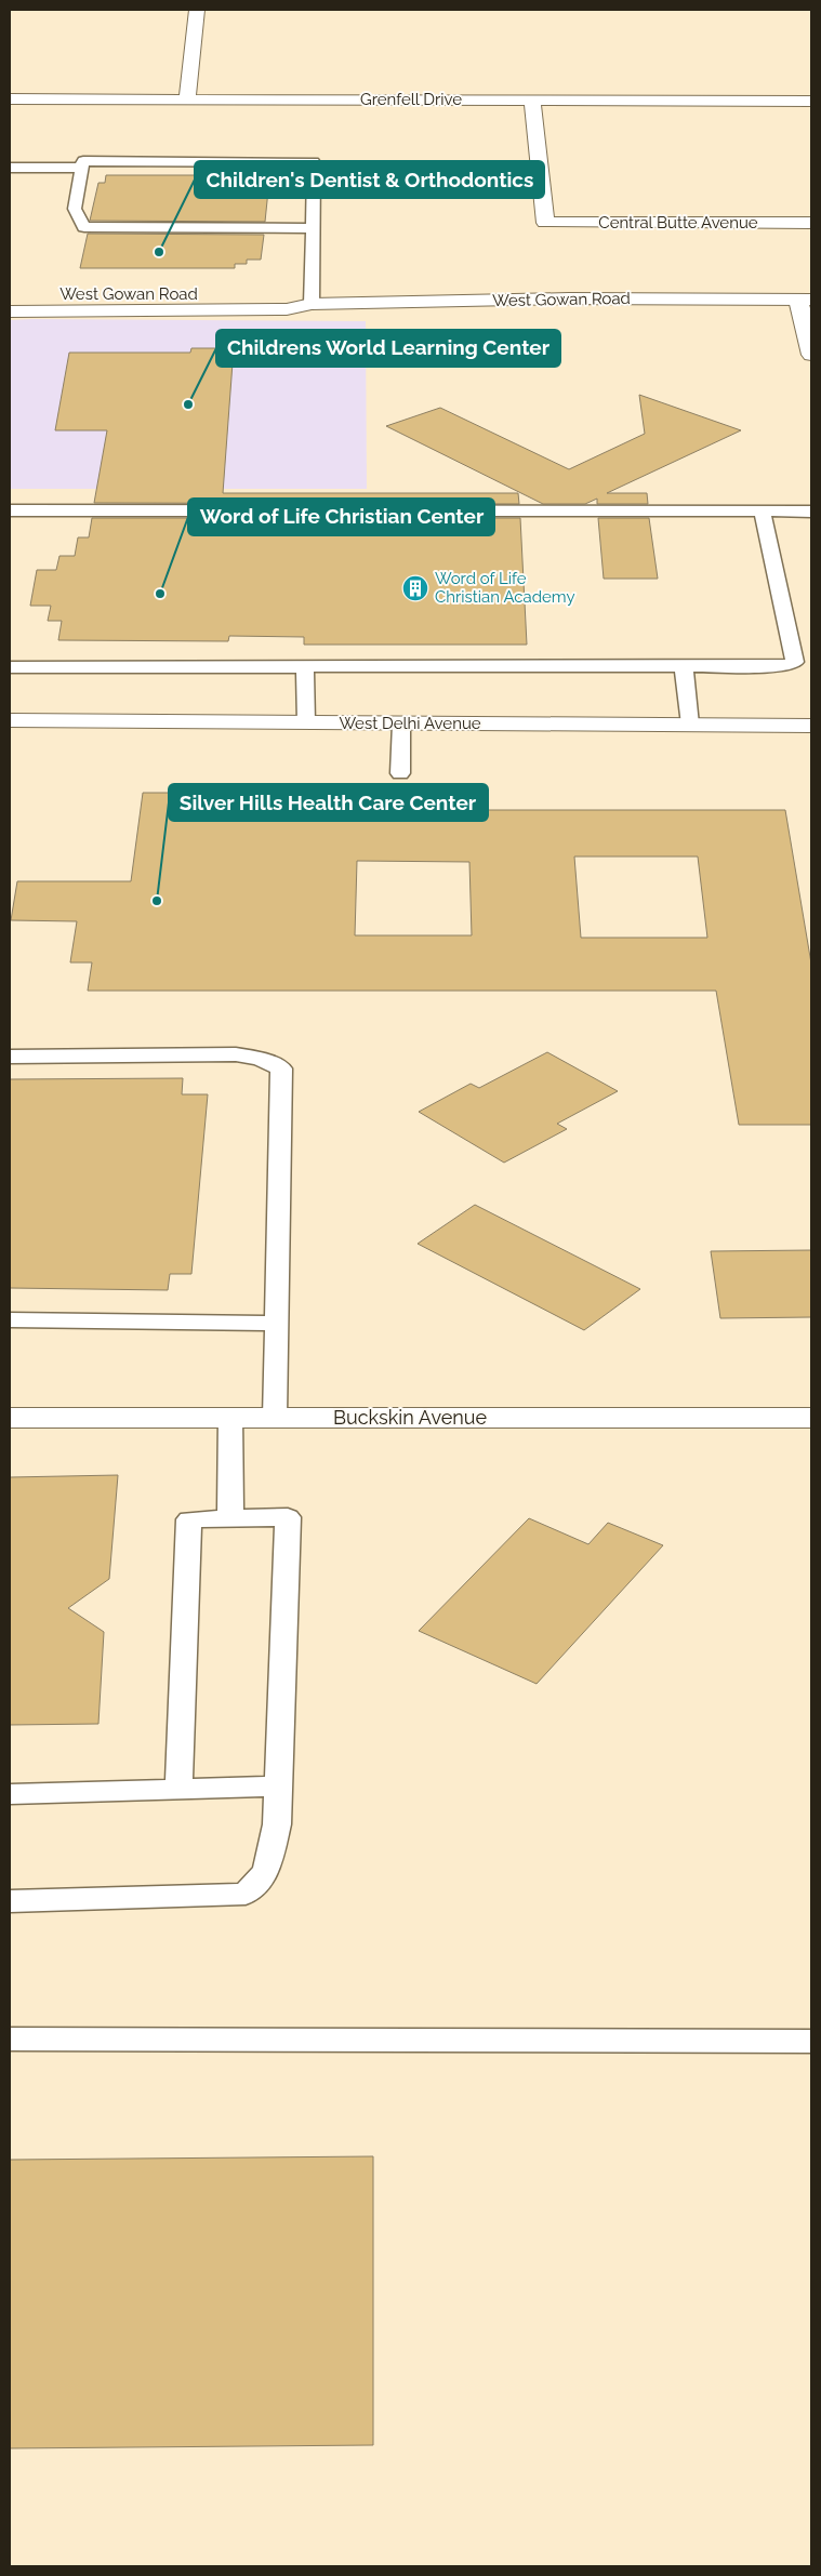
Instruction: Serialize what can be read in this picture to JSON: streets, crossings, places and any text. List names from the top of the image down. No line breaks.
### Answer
{"streets":{"street":["Grenfell Drive","Central Butte Avenue","West Gowan Road","West Delhi Avenue","Buckskin Avenue"]},"crossings":[["Grenfell Drive","Central Butte Avenue"]],"places":{"other":["Children's Dentist & Orthodontics","Childrens World Learning Center","Word of Life Christian Center","Silver Hills Health Care Center"],"building":["Word of Life Christian Academy"]}}
